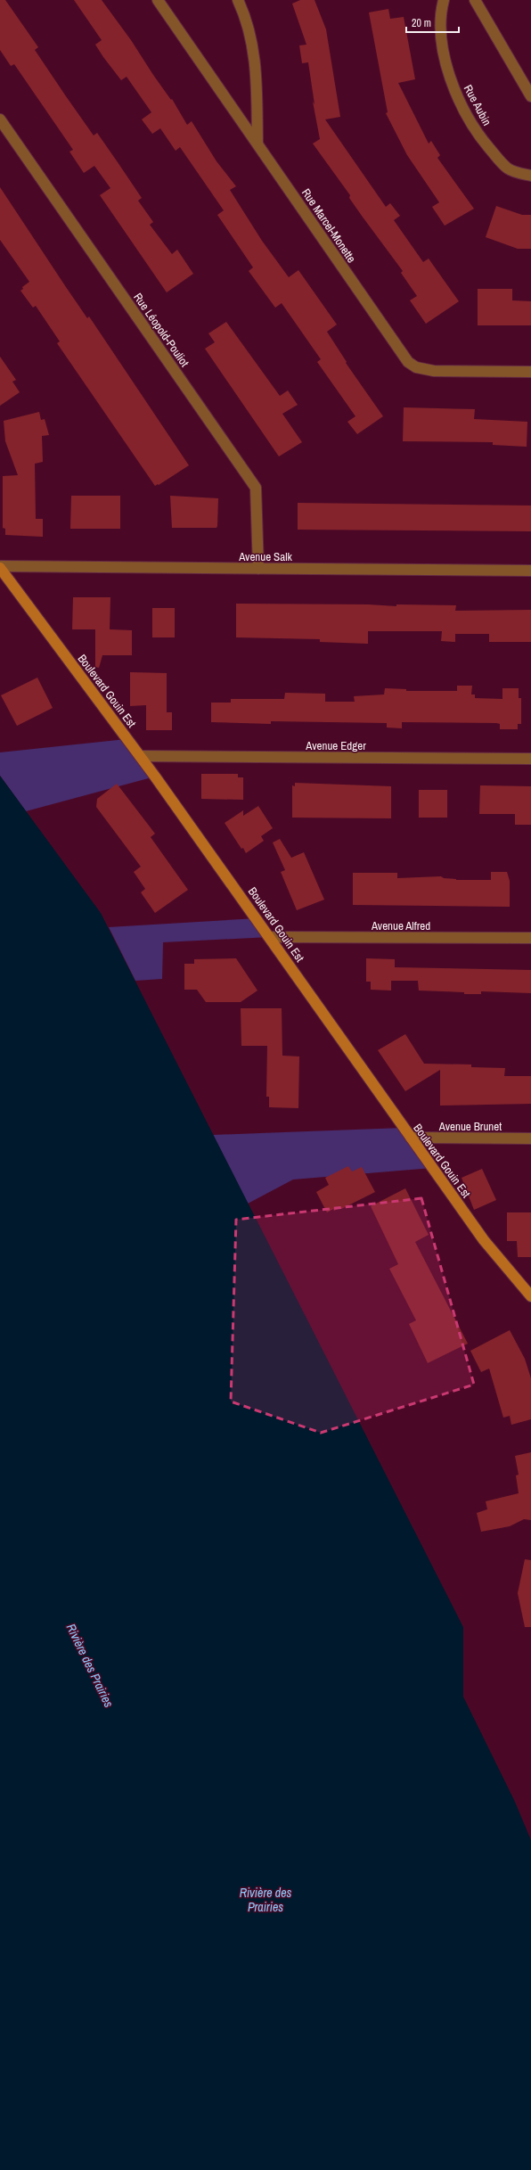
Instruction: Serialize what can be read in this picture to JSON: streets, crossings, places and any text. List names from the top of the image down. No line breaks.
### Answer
{"streets":{"street":["Rue Aubin","Rue Marcel-Monette","Rue Léopold-Pouliot","Avenue Salk","Boulevard Gouin Est","Avenue Edger","Avenue Alfred","Avenue Brunet"]},"crossings":[["Rue Léopold-Pouliot","Avenue Salk"],["Avenue Salk","Boulevard Gouin Est"],["Boulevard Gouin Est","Avenue Edger"],["Boulevard Gouin Est","Avenue Alfred"],["Boulevard Gouin Est","Avenue Brunet"]],"water":["Rivière des Prairies"],"scale_bar":"20 m"}
